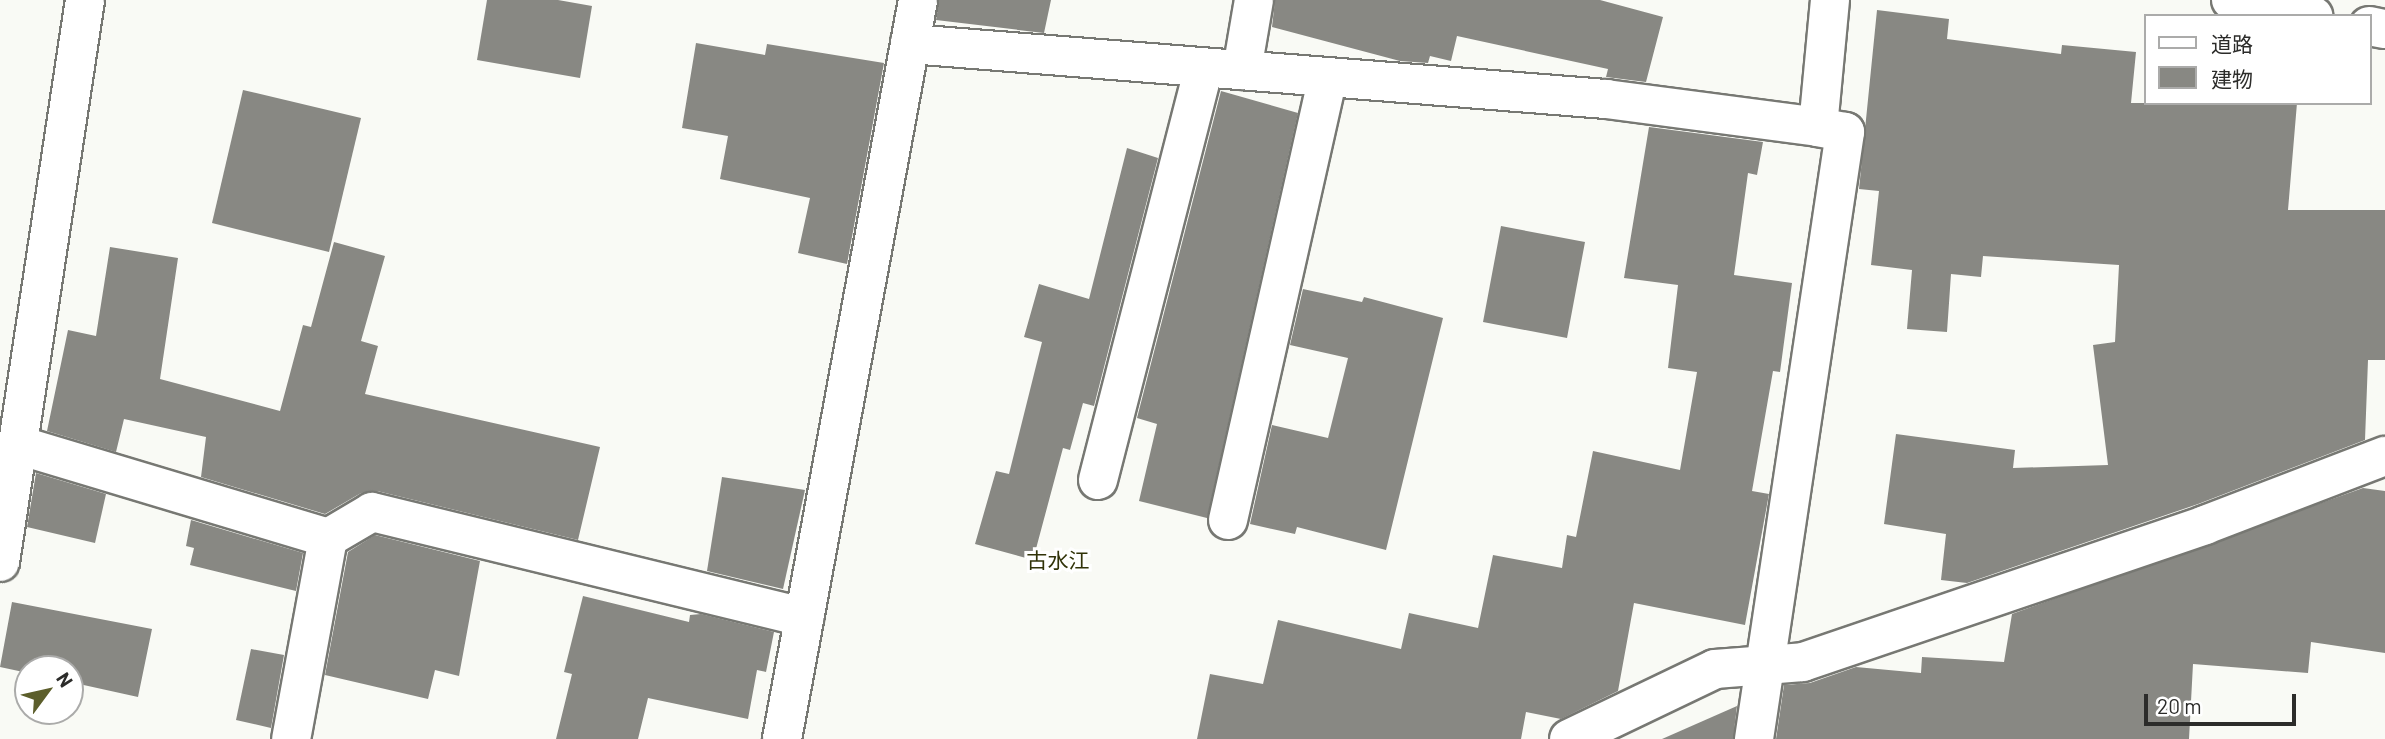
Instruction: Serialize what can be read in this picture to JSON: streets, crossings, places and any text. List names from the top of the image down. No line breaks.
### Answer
{"districts":["古水江"],"legend":["道路","建物"],"scale_bar":"20 m","north":"top right"}
